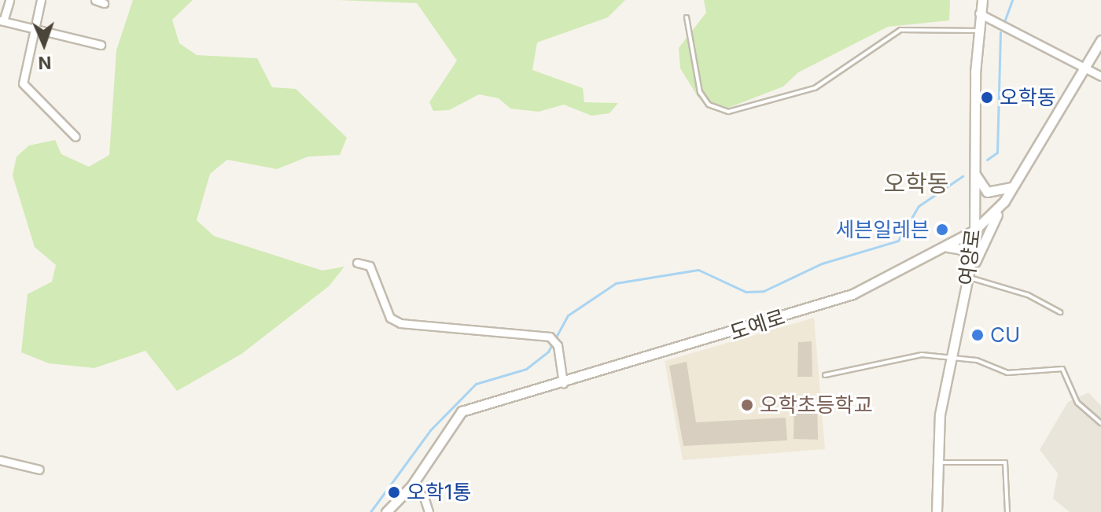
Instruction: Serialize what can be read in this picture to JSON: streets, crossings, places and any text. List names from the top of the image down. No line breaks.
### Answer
{"streets":{"street":["여양로","도예로"]},"crossings":[["여양로","도예로"]],"districts":["오학동"],"places":["오학동","세븐일레븐","CU","오학초등학교","오학1통"],"north":"bottom"}
